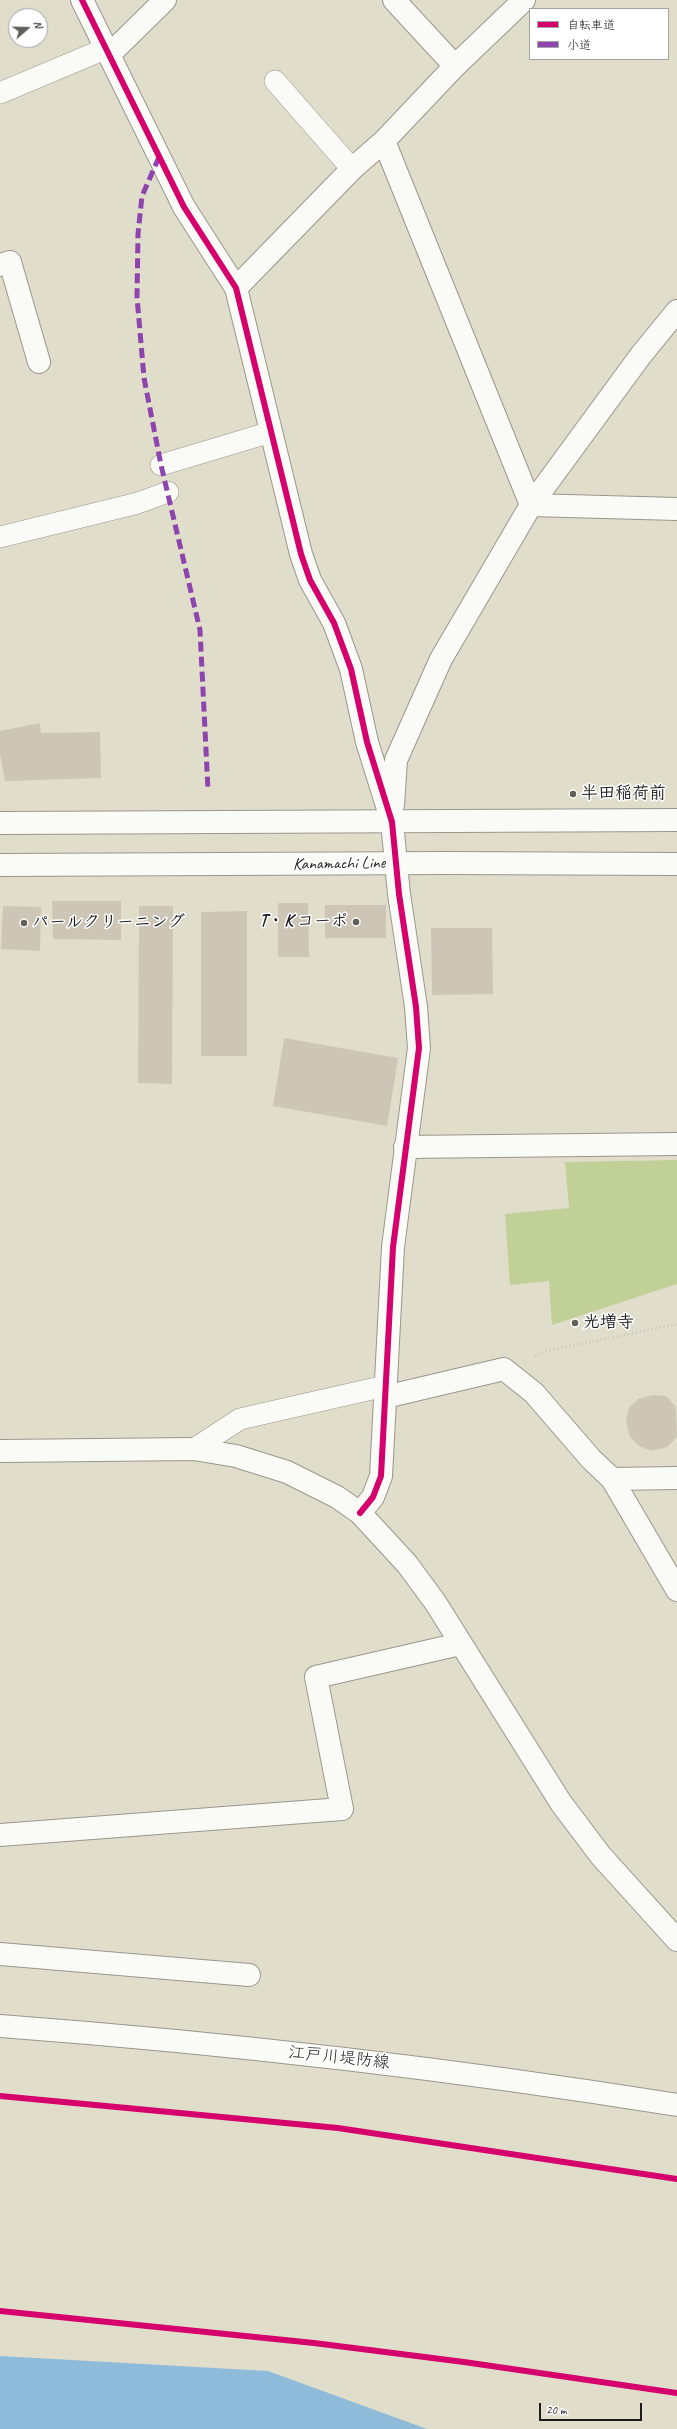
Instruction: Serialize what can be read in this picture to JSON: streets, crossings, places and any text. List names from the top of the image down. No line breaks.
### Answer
{"streets":{"street":["Kanamachi Line","江戸川堤防線"]},"places":["半田稲荷前","T・K コーポ","パールクリーニング","光増寺"],"legend":["自転車道","小道"],"scale_bar":"20 m","north":"right"}
